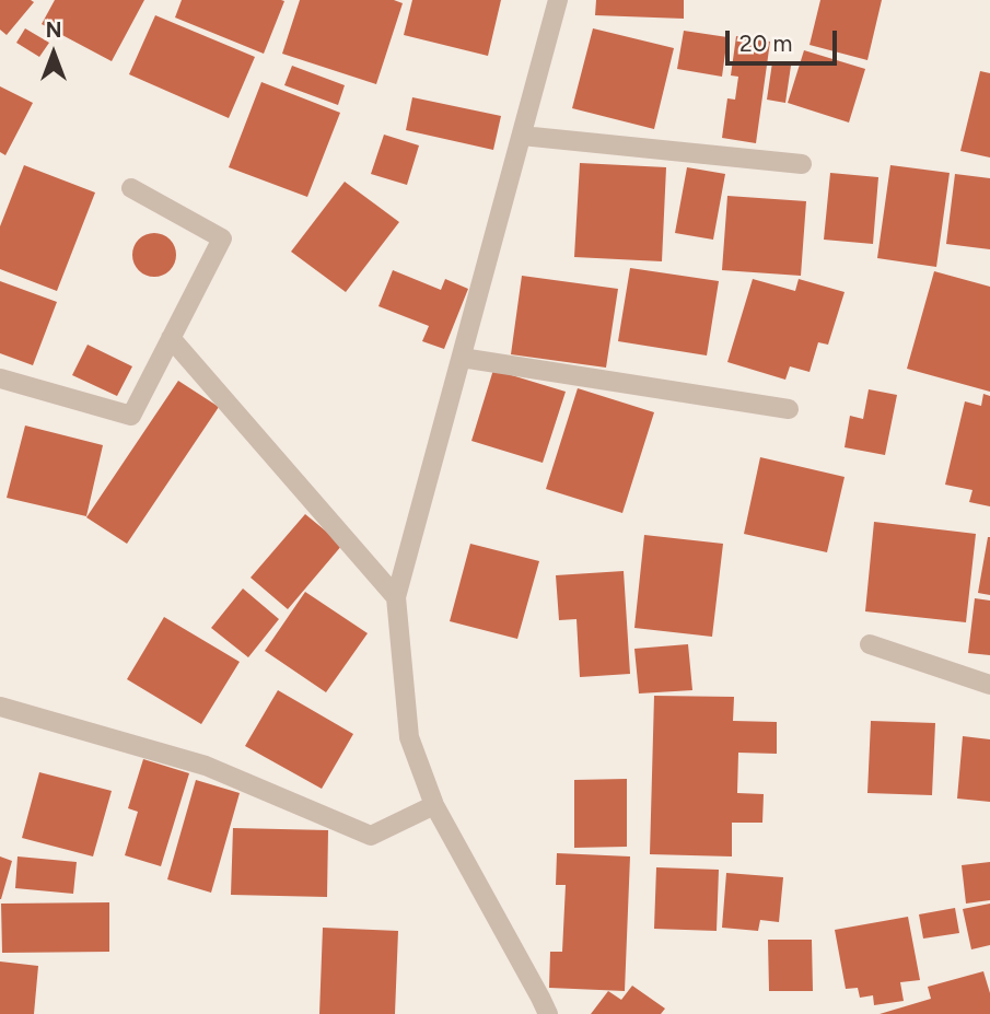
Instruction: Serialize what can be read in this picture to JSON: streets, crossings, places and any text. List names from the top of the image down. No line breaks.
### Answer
{"scale_bar":"20 m","north":"top"}
